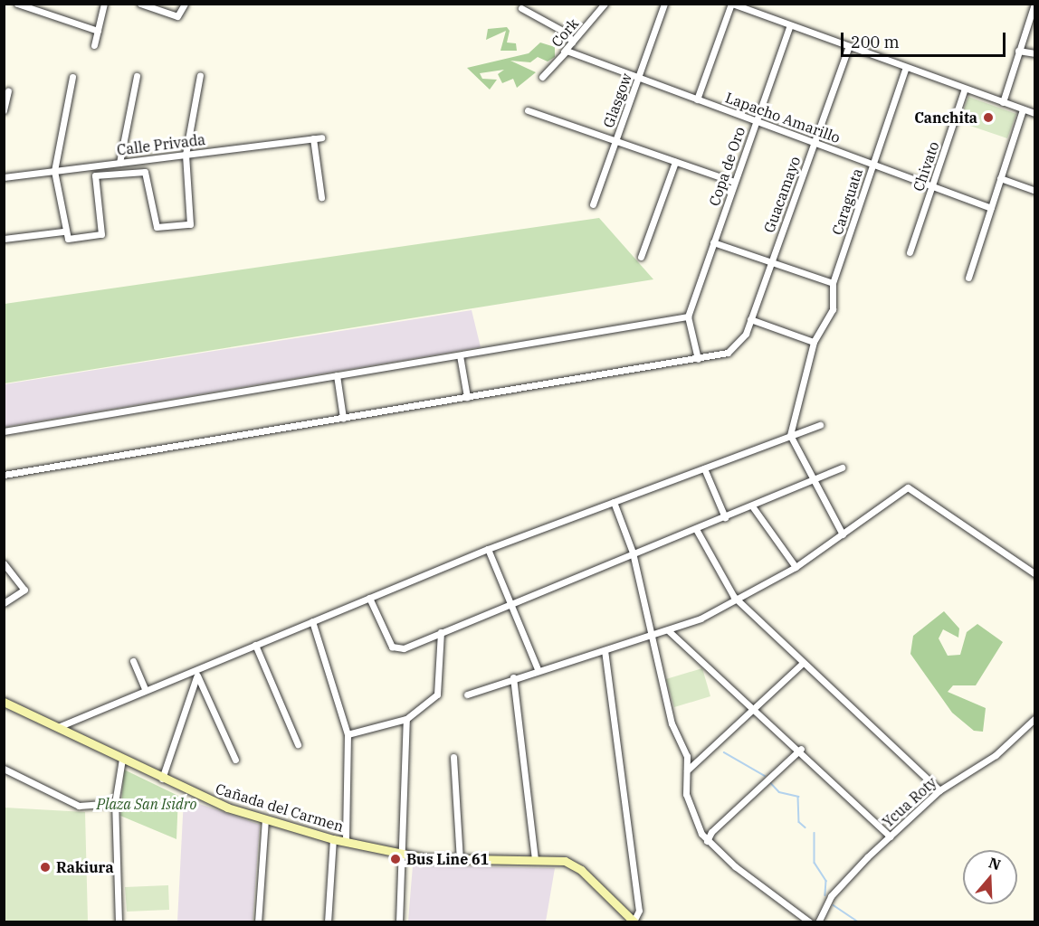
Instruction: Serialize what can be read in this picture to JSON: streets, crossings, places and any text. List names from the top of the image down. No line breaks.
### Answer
{"streets":{"street":["Cork","Glasgow","Lapacho Amarillo","Calle Privada","Copa de Oro","Chivato","Guacamayo","Caraguata","Ycua Roty","Cañada del Carmen"]},"crossings":[["Cork","Lapacho Amarillo"],["Glasgow","Lapacho Amarillo"],["Lapacho Amarillo","Copa de Oro"],["Lapacho Amarillo","Chivato"],["Lapacho Amarillo","Guacamayo"],["Lapacho Amarillo","Caraguata"]],"parks":["Plaza San Isidro"],"places":["Canchita","Bus Line 61","Rakiura"],"scale_bar":"200 m","north":"top"}
